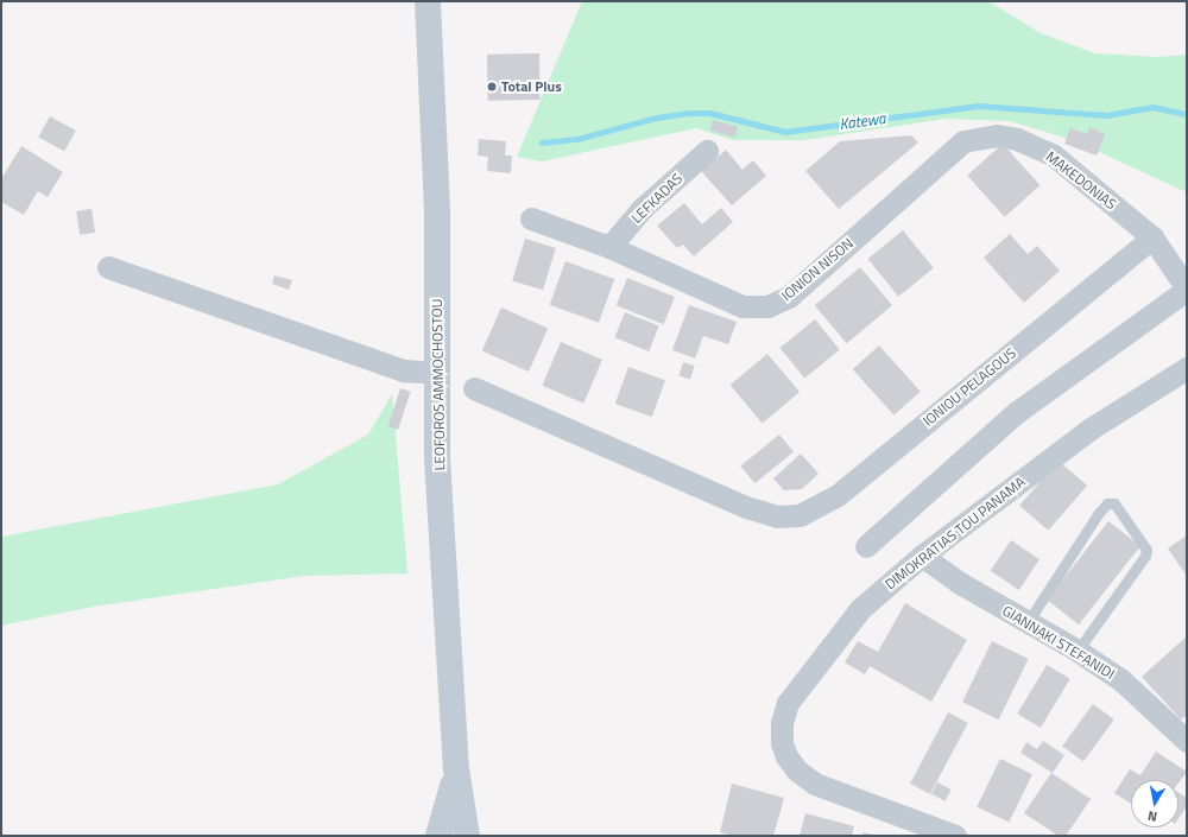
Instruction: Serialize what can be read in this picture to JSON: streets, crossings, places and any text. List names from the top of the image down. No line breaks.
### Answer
{"streets":{"main road":["LEOFOROS AMMOCHOSTOU"],"street":["MAKEDONIAS","LEFKADAS","IONION NISON","IONIOU PELAGOUS","DIMOKRATIAS TOU PANAMA","GIANNAKI STEFANIDI"]},"crossings":[["MAKEDONIAS","IONION NISON"],["MAKEDONIAS","IONIOU PELAGOUS"],["LEFKADAS","IONION NISON"],["DIMOKRATIAS TOU PANAMA","GIANNAKI STEFANIDI"]],"water":["Katewa"],"places":["Total Plus"],"north":"bottom"}
